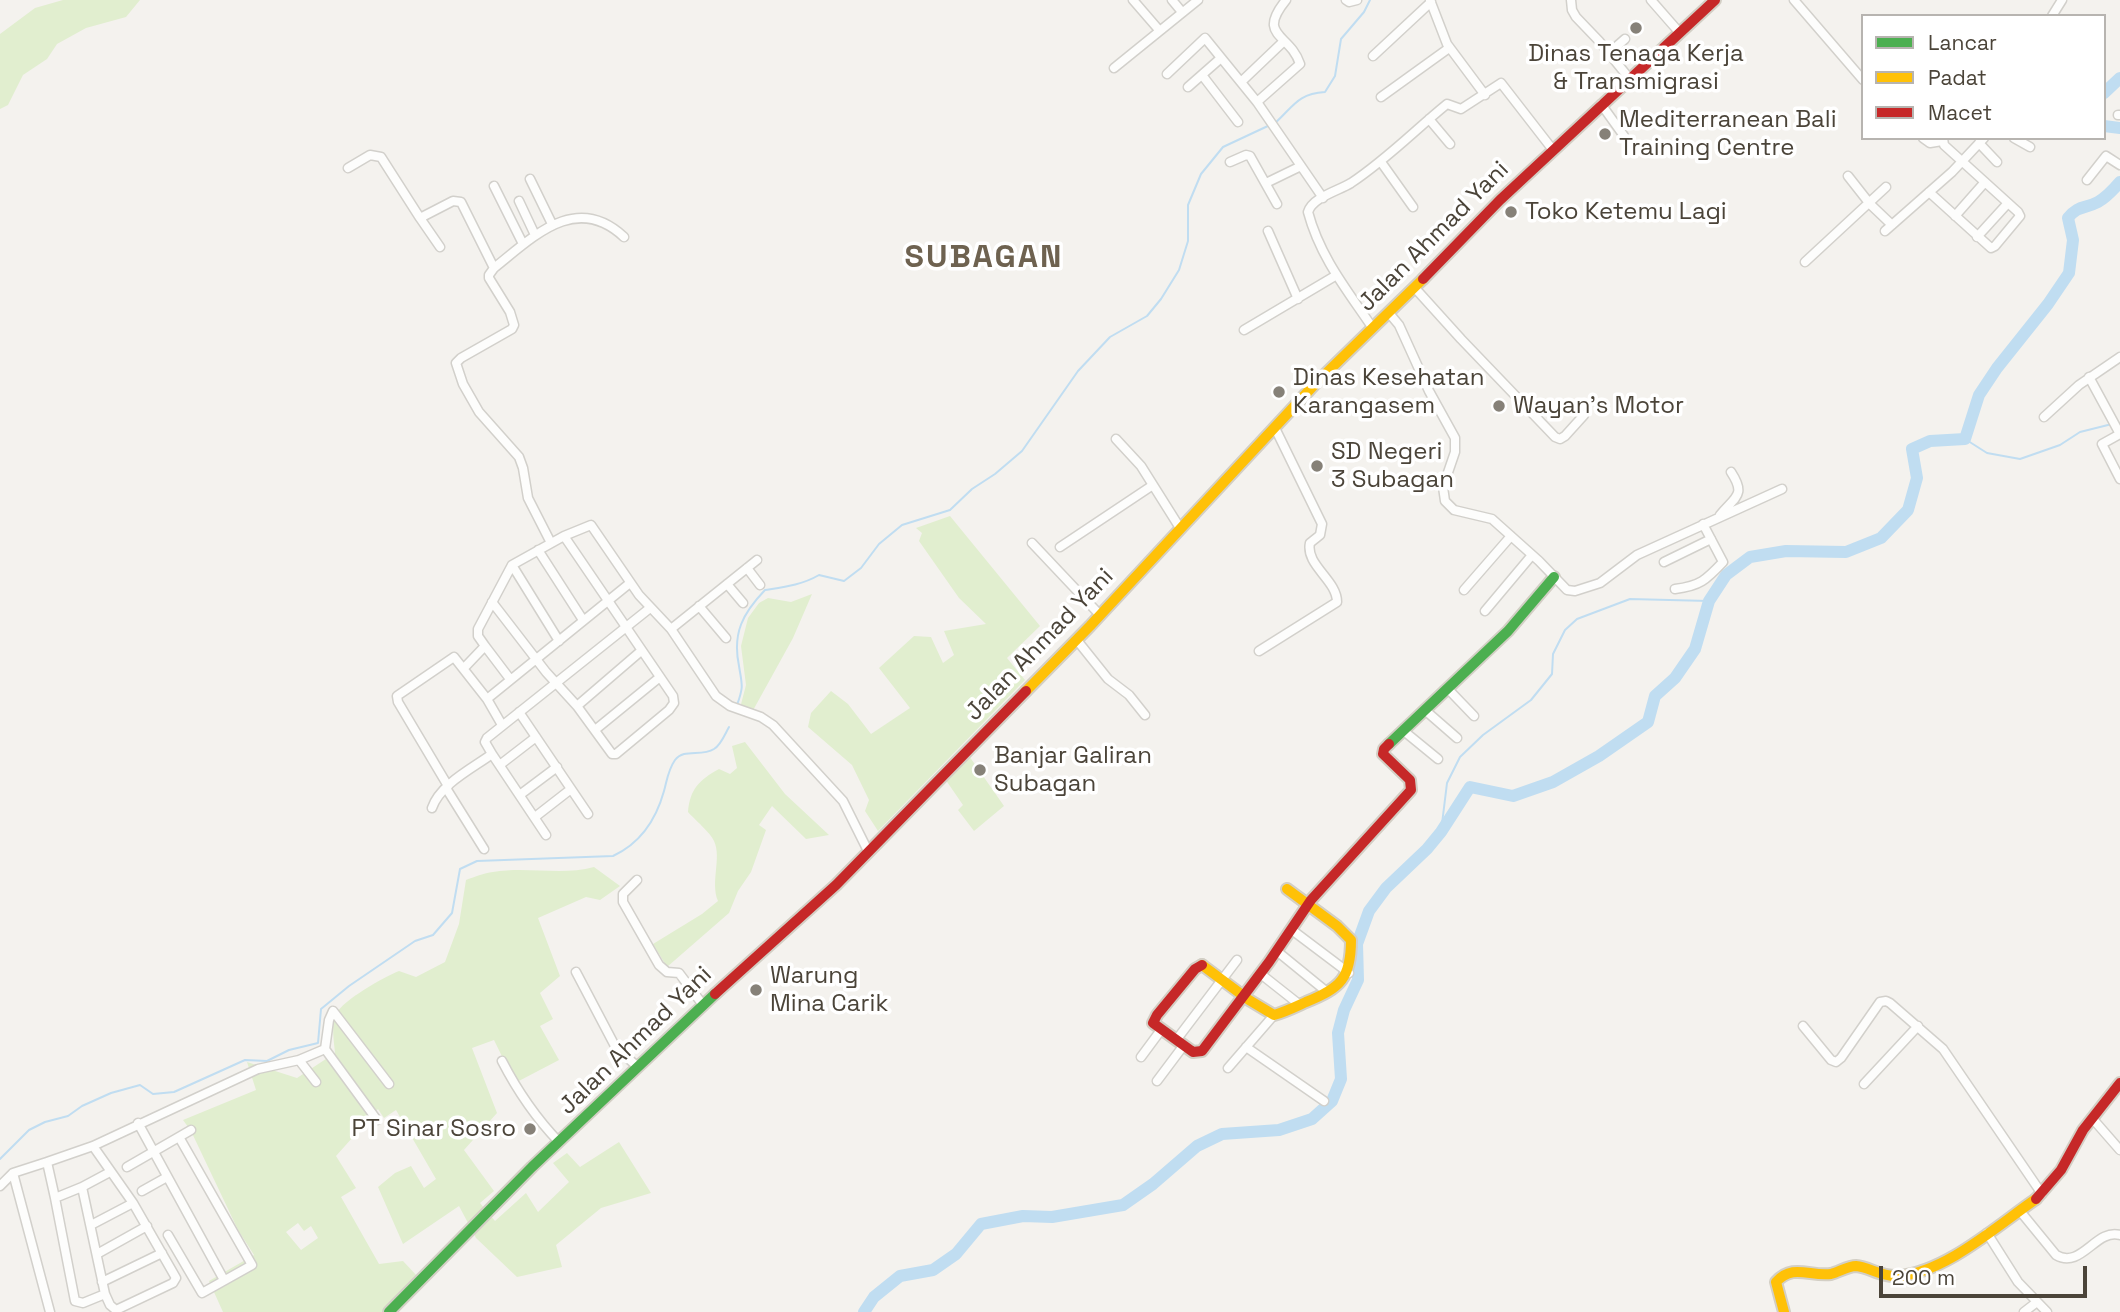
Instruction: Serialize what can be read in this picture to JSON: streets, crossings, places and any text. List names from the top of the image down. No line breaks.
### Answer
{"streets":{"main road":["Jalan Ahmad Yani"]},"districts":["SUBAGAN"],"places":["Dinas Tenaga Kerja & Transmigrasi","Mediterranean Bali Training Centre","Toko Ketemu Lagi","Dinas Kesehatan Karangasem","Wayan's Motor","SD Negeri 3 Subagan","Banjar Galiran Subagan","Warung Mina Carik","PT Sinar Sosro"],"legend":["Lancar","Padat","Macet"],"scale_bar":"200 m"}
